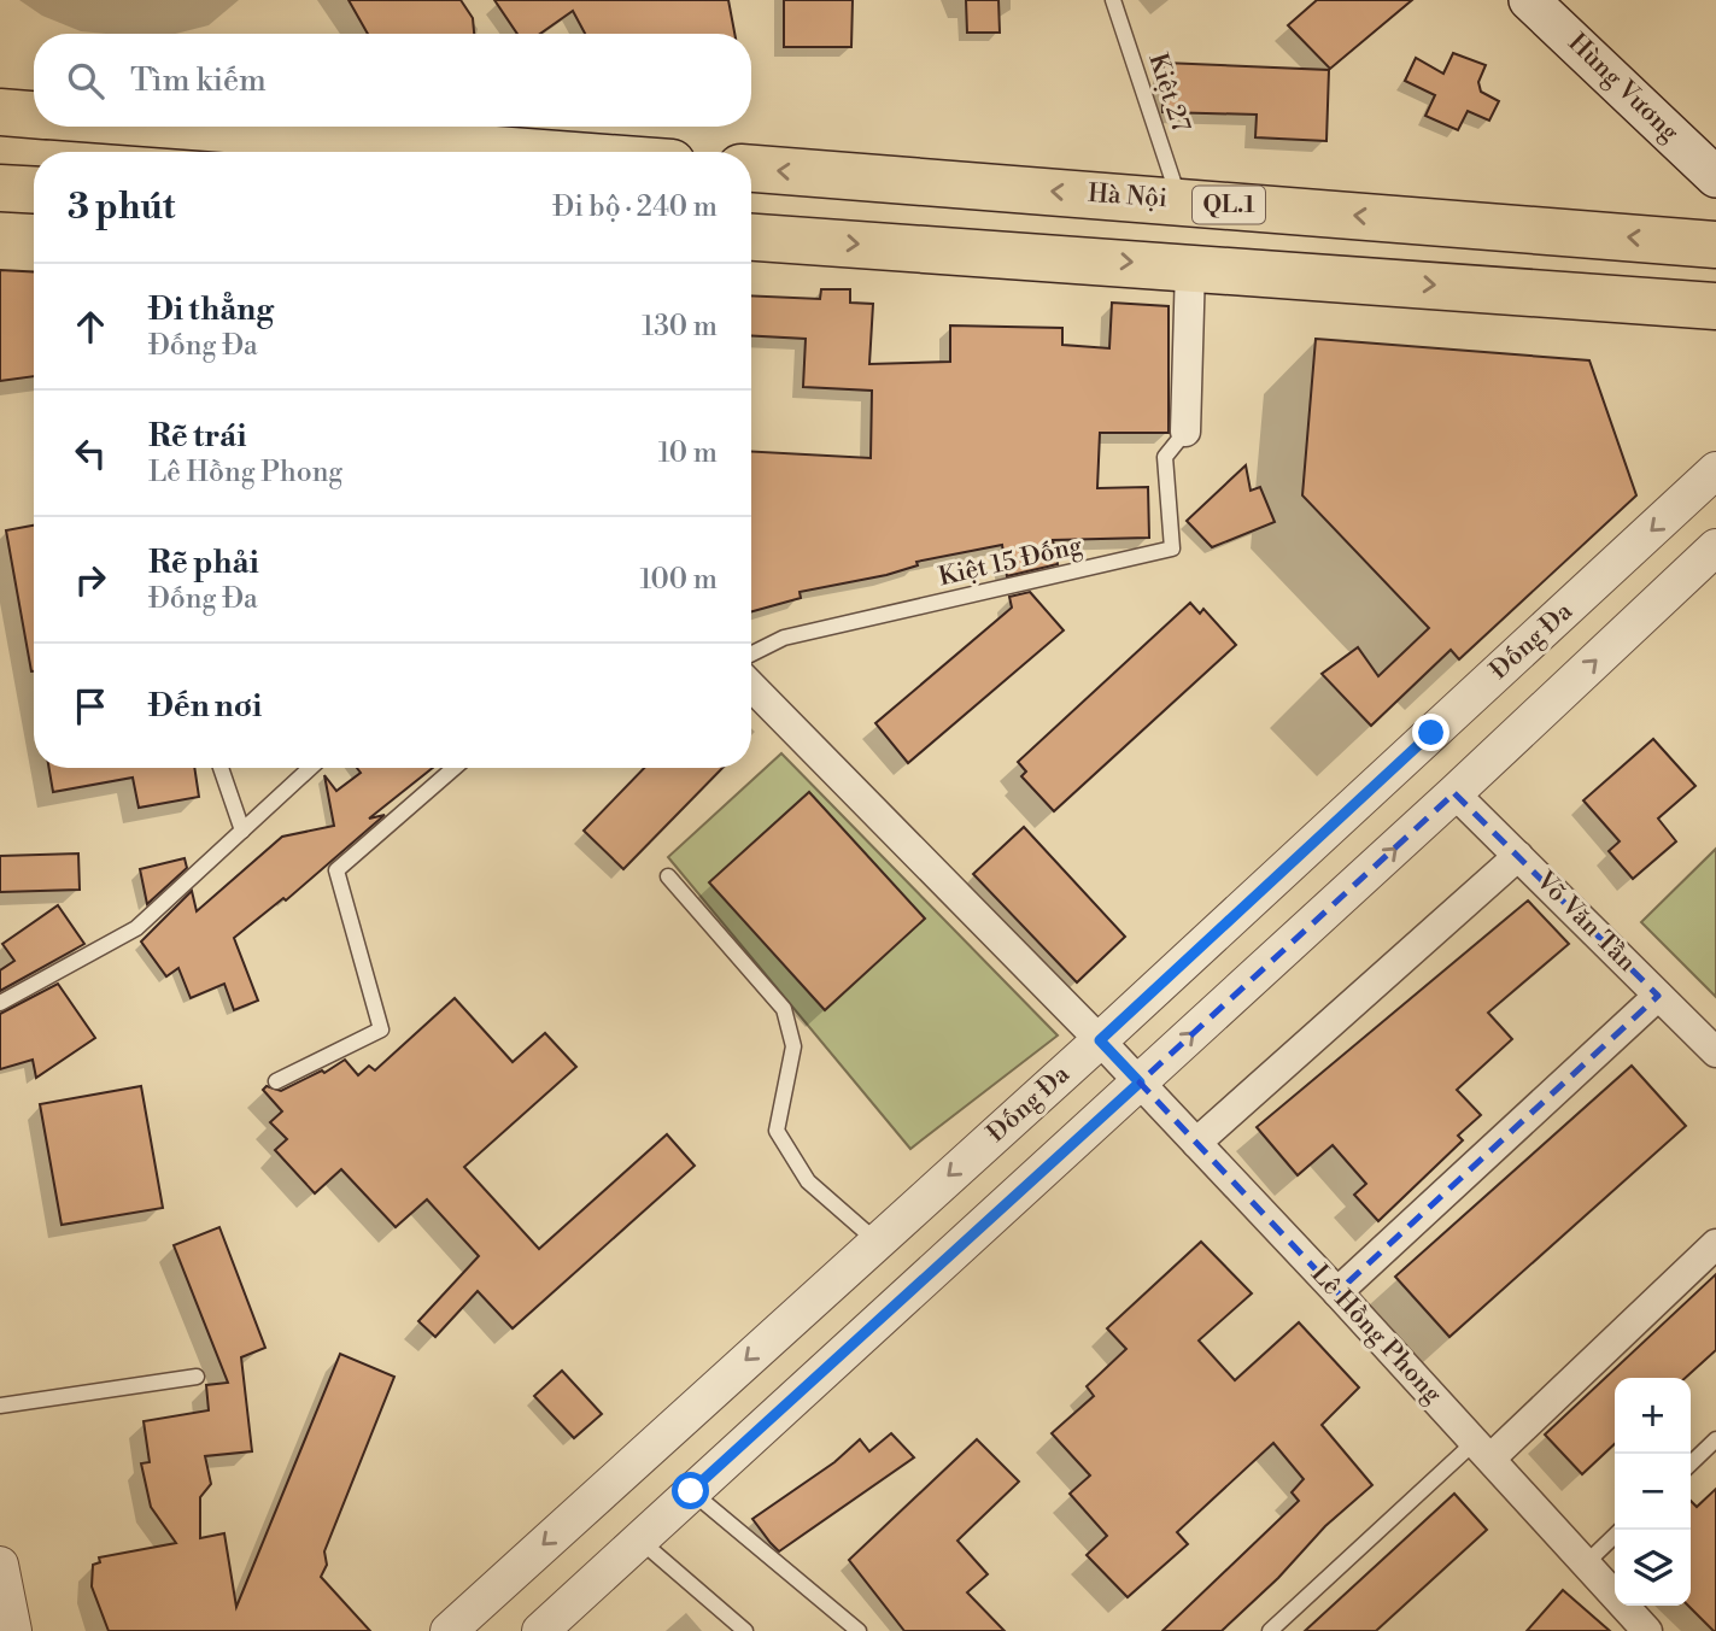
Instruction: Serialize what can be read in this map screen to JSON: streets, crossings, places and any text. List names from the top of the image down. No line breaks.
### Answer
{"streets":{"main road":["Hùng Vương","Hà Nội","QL.1"],"street":["Đống Đa","Võ Văn Tần","Lê Hồng Phong"],"lane":["Kiệt 27","Kiệt 15 Đống"]},"crossings":[["Kiệt 27","Hà Nội"],["Đống Đa","Lê Hồng Phong"]],"page":{"search":"Tìm kiếm","heading":["3 phút","Đi bộ · 240 m"],"list":[["Đi thẳng","Đống Đa","130 m"],["Rẽ trái","Lê Hồng Phong","10 m"],["Rẽ phải","Đống Đa","100 m"],"Đến nơi"],"map_buttons":["+","−"]}}
